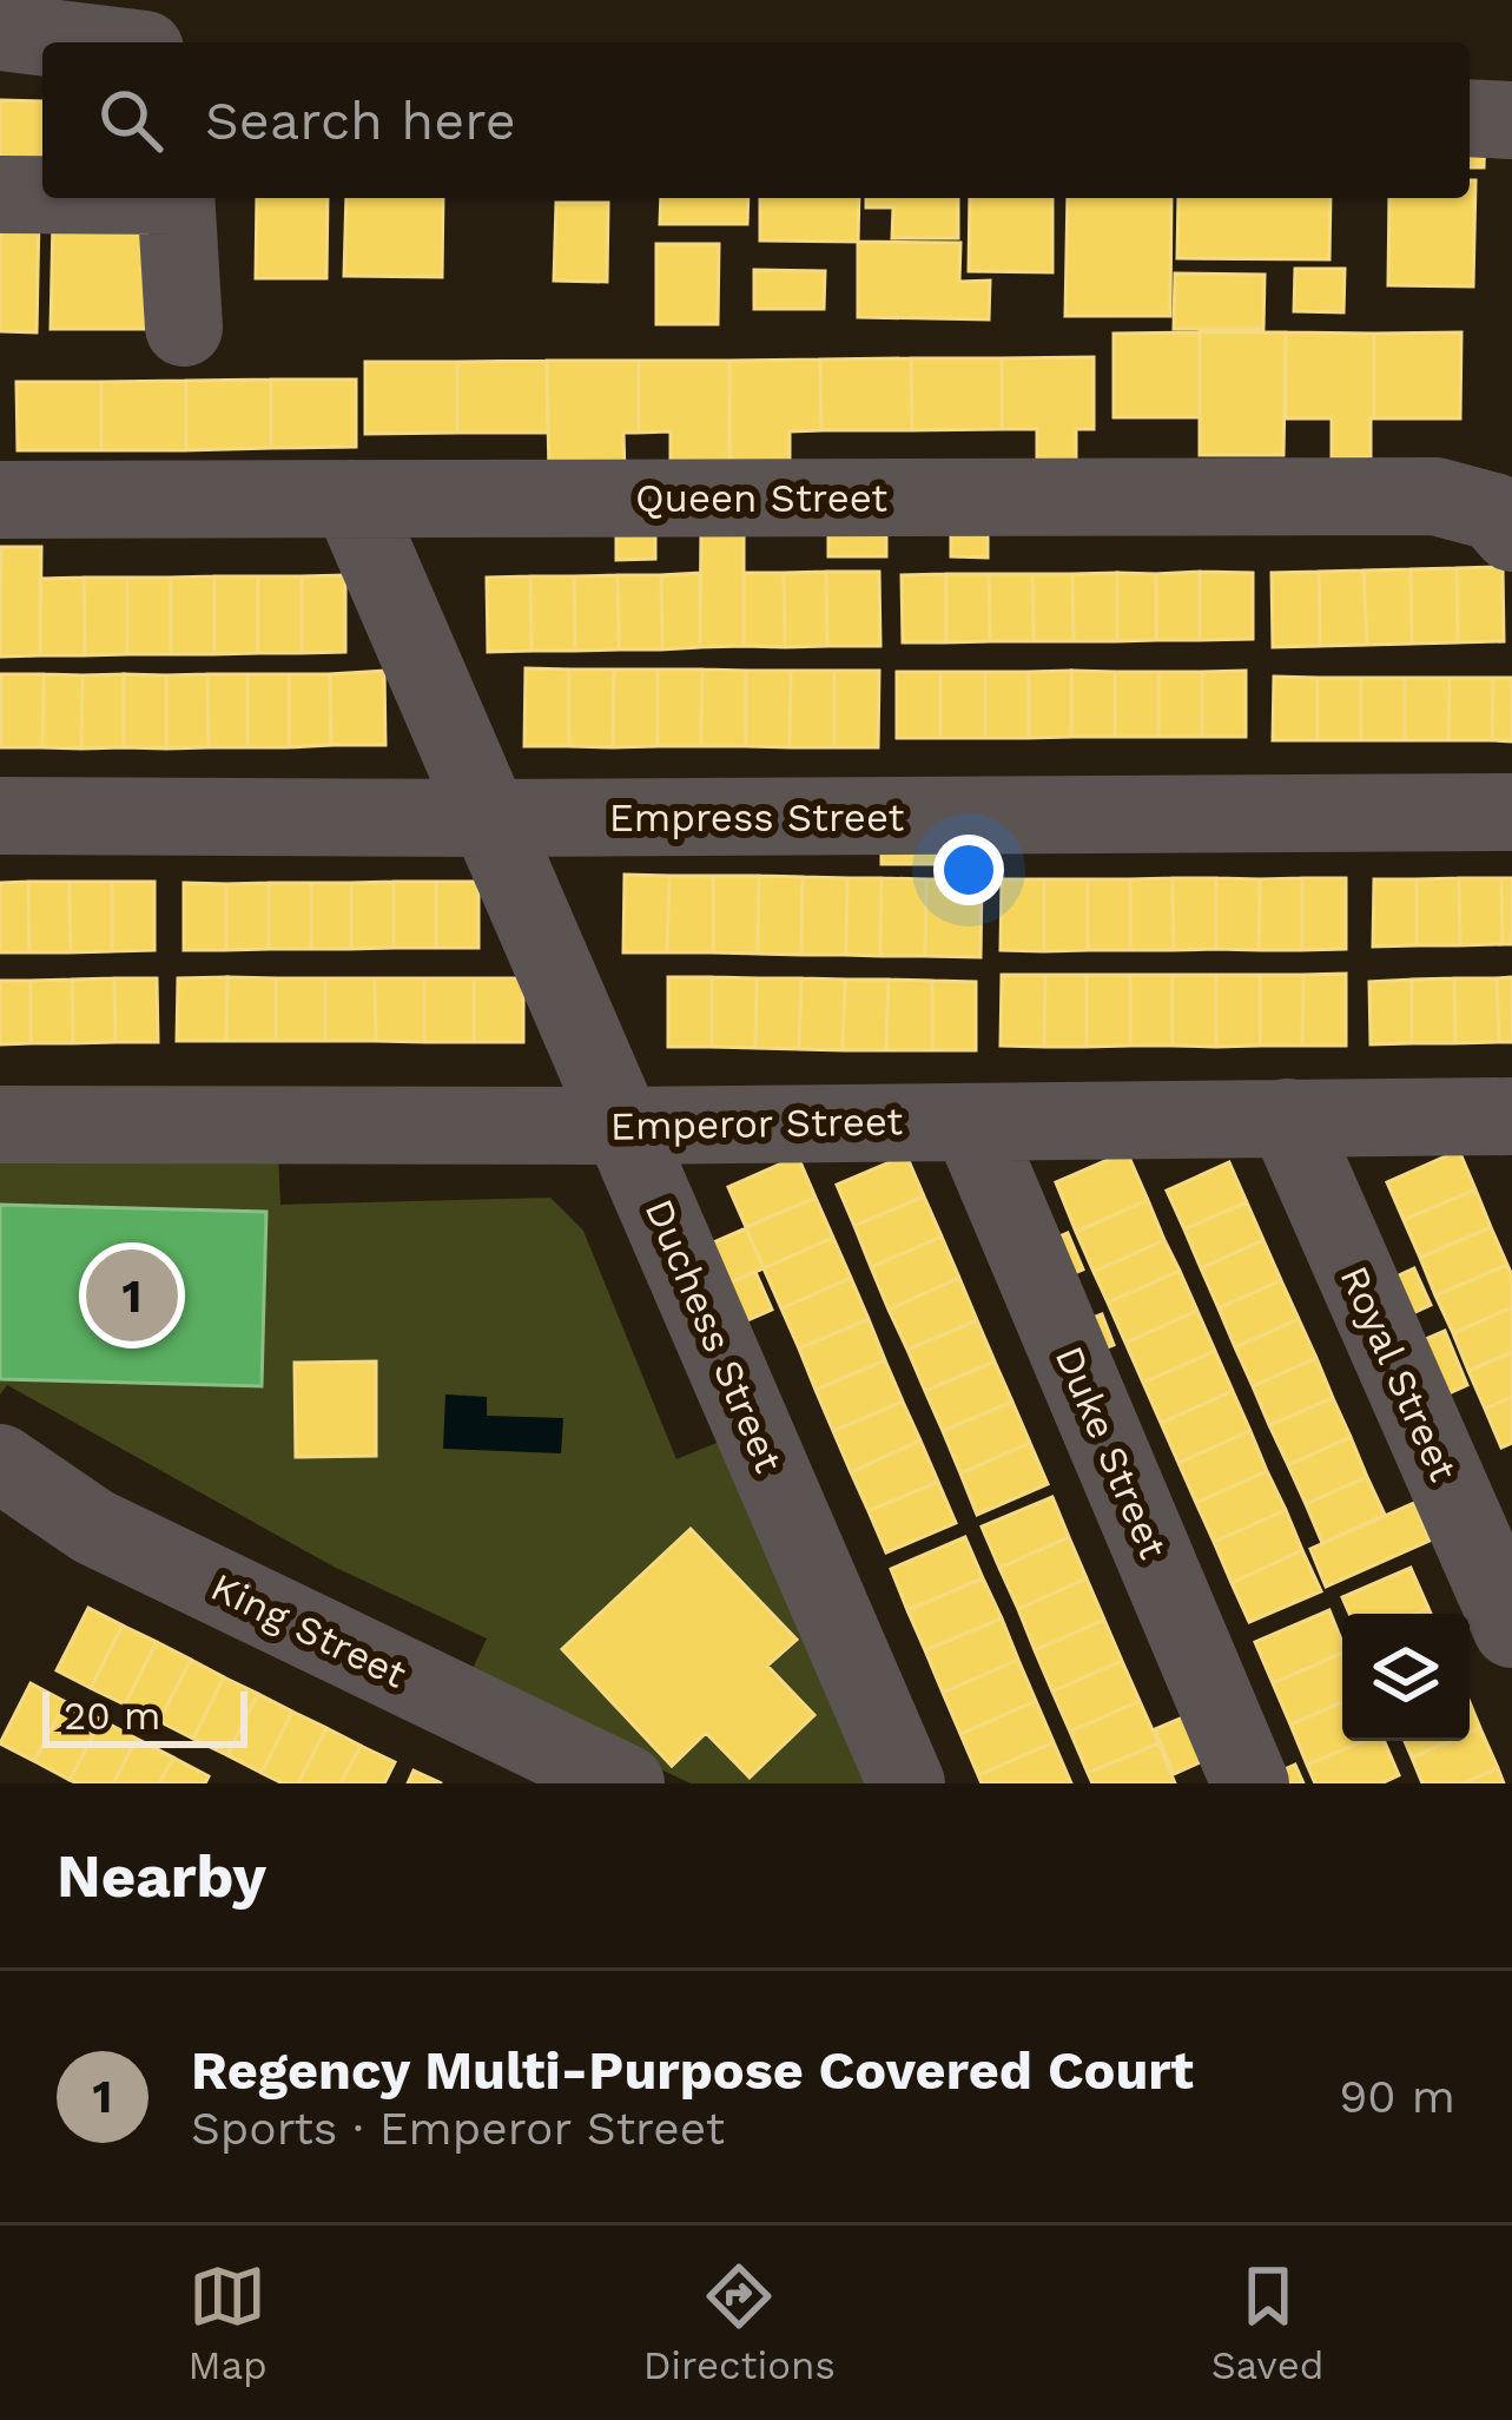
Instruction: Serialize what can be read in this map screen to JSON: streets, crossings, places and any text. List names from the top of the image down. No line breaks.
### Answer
{"streets":{"street":["Queen Street","Empress Street","Emperor Street","Duchess Street","Royal Street","Duke Street","King Street"]},"crossings":[["Queen Street","Duchess Street"],["Empress Street","Duchess Street"],["Emperor Street","Duchess Street"],["Emperor Street","Royal Street"],["Emperor Street","Duke Street"]],"scale_bar":"20 m","page":{"search":"Search here","pins":"1","scale":"20 m","heading":"Nearby","list":[{"mark":"1","name":"Regency Multi-Purpose Covered Court","note":"Sports · Emperor Street","value":"90 m"}],"nav":["Map","Directions","Saved"]}}
